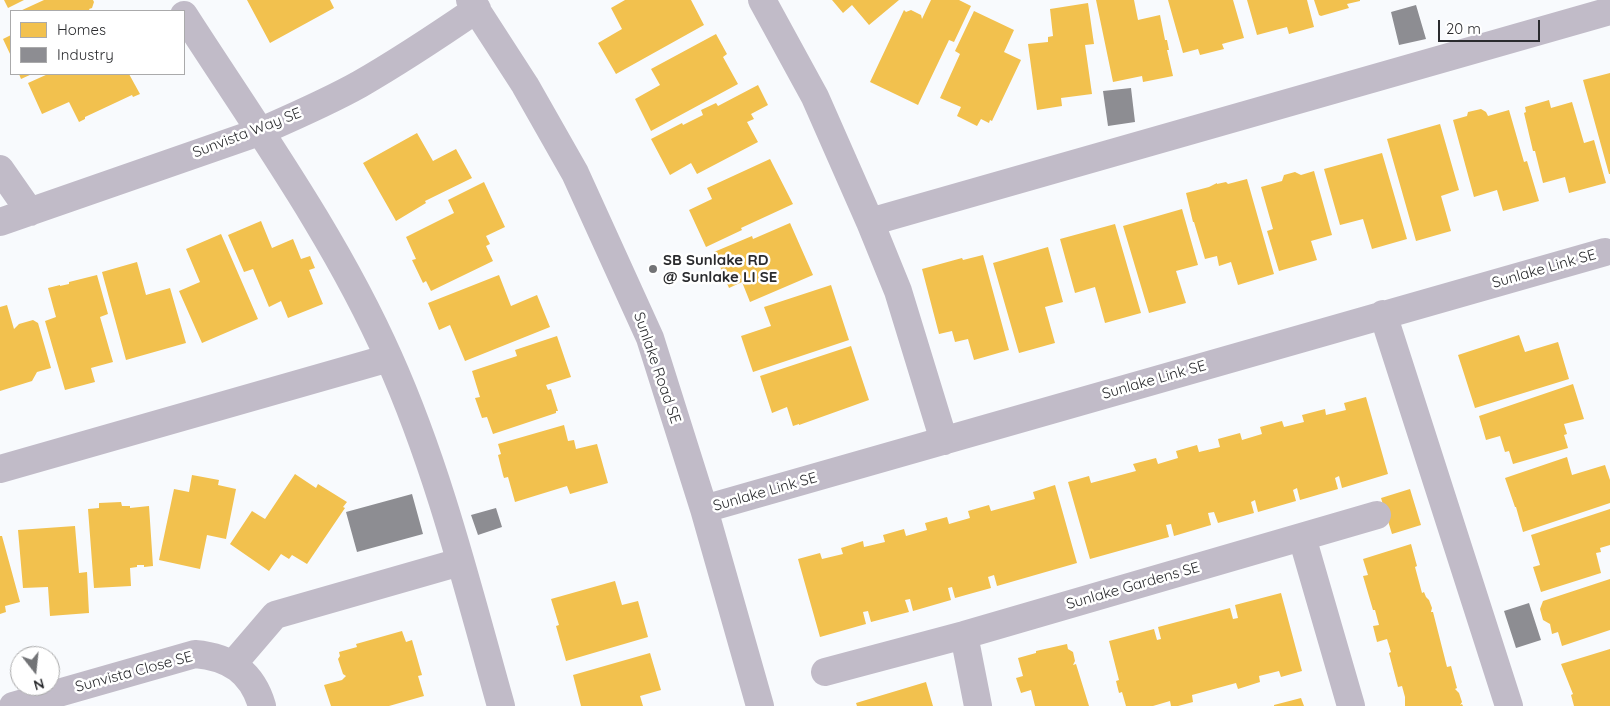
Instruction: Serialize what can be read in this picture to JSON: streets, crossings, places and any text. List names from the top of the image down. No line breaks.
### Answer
{"streets":{"street":["Sunvista Way SE","Sunlake Link SE","Sunlake Road SE","Sunlake Gardens SE","Sunvista Close SE"]},"crossings":[["Sunvista Way SE","Sunlake Road SE"],["Sunlake Link SE","Sunlake Road SE"]],"places":["SB Sunlake RD @ Sunlake LI SE"],"legend":["Homes","Industry"],"scale_bar":"20 m","north":"bottom"}
